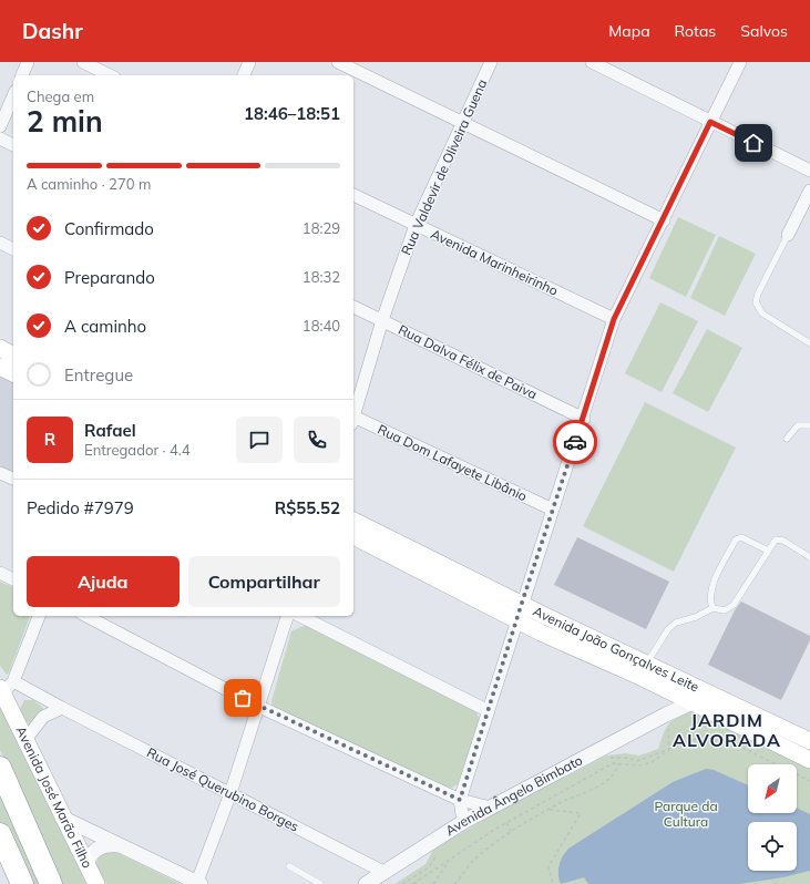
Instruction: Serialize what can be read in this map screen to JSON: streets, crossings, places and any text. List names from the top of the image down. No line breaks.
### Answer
{"streets":{"main road":["Avenida João Gonçalves Leite","Avenida José Marão Filho"],"street":["Rua Valdevir de Oliveira Guena","Avenida Marinheirinho","Rua Dalva Félix de Paiva","Rua Dom Lafayete Libânio","Rua José Querubino Borges","Avenida Ângelo Bimbato"]},"crossings":[["Rua Valdevir de Oliveira Guena","Avenida Marinheirinho"],["Rua Valdevir de Oliveira Guena","Rua Dalva Félix de Paiva"],["Avenida João Gonçalves Leite","Avenida Ângelo Bimbato"],["Rua José Querubino Borges","Avenida Ângelo Bimbato"],["Rua José Querubino Borges","Avenida José Marão Filho"]],"districts":["JARDIM ALVORADA"],"parks":["Parque da Cultura"],"north":"bottom left","page":{"header":"Dashr","nav":["Mapa","Rotas","Salvos"],"heading":["2 min","Chega em","18:46–18:51"],"panel":["Rafael","Entregador · 4.4","Pedido #7979","R$55.52"],"bar":"A caminho · 270 m","list":[["Confirmado","18:29"],["Preparando","18:32"],["A caminho","18:40"],"Entregue"],"round":"R","buttons":["Ajuda","Compartilhar"]}}
